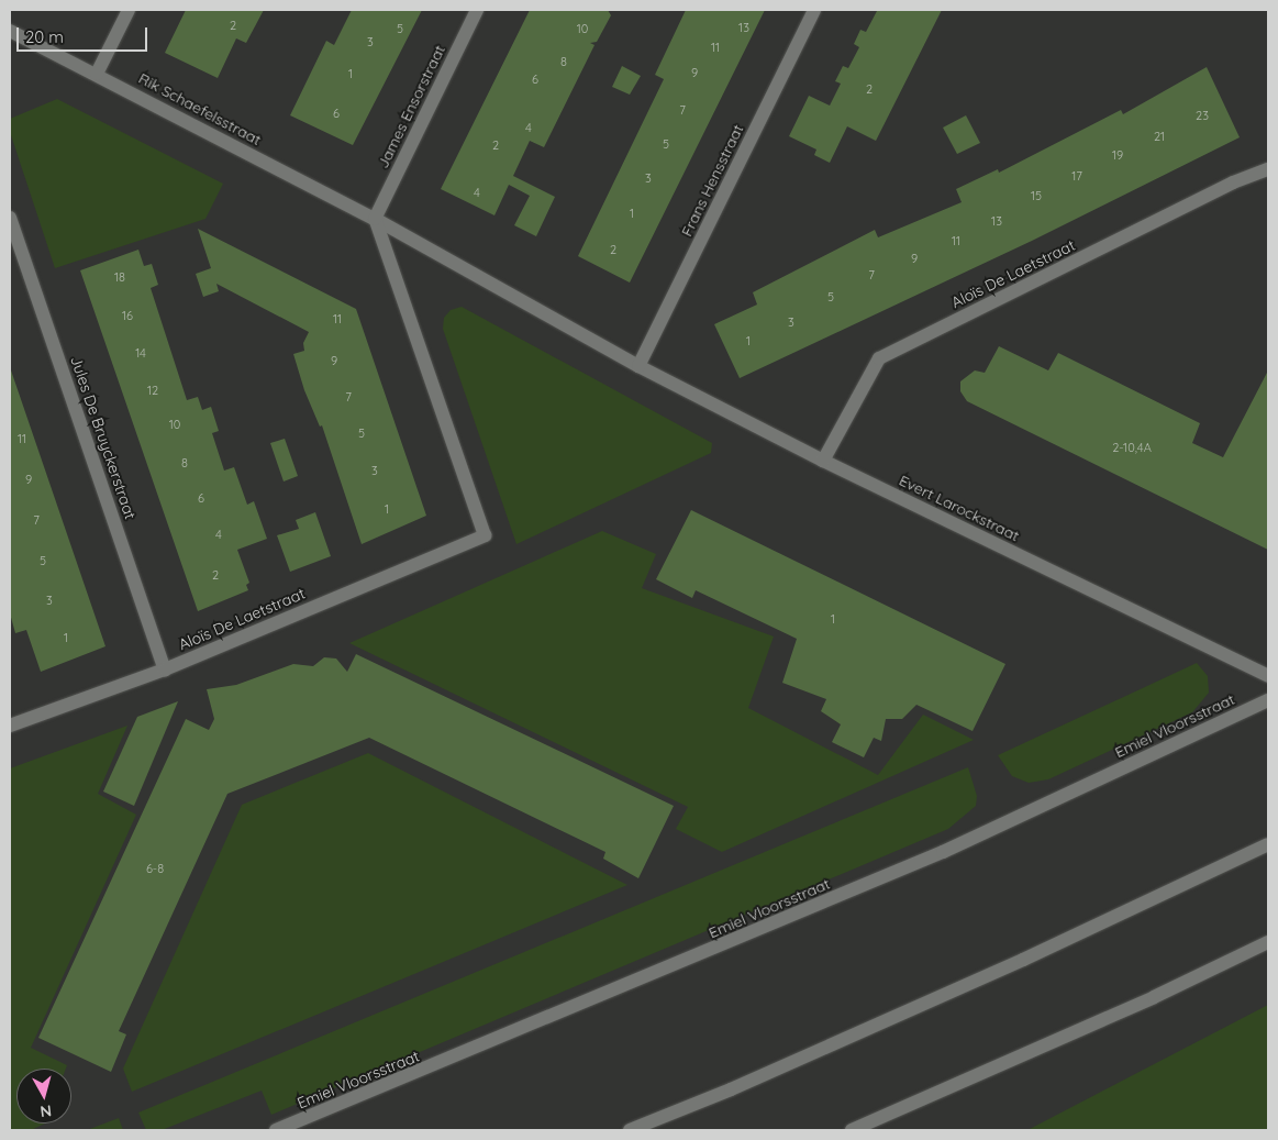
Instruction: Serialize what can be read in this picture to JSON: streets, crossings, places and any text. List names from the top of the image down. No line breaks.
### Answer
{"streets":{"street":["James Ensorstraat","Rik Schaefelsstraat","Frans Hensstraat","Aloïs De Laetstraat","Jules De Bruyckerstraat","Evert Larockstraat","Emiel Vloorsstraat"]},"crossings":[["James Ensorstraat","Rik Schaefelsstraat"],["James Ensorstraat","Aloïs De Laetstraat"],["Rik Schaefelsstraat","Frans Hensstraat"],["Rik Schaefelsstraat","Aloïs De Laetstraat"],["Rik Schaefelsstraat","Evert Larockstraat"],["Frans Hensstraat","Evert Larockstraat"],["Aloïs De Laetstraat","Jules De Bruyckerstraat"],["Aloïs De Laetstraat","Evert Larockstraat"]],"house_numbers":["2","13","5","10","3","11","8","9","1","6","2","7","6","23","4","21","5","2","19","17","3","4","15","1","13","11","2","9","7","18","5","16","11","3","1","14","9","12","7","10","5","11","2-10,4A","8","3","9","6","1","7","4","5","2","3","1","1","6-8"],"scale_bar":"20 m","north":"bottom"}
